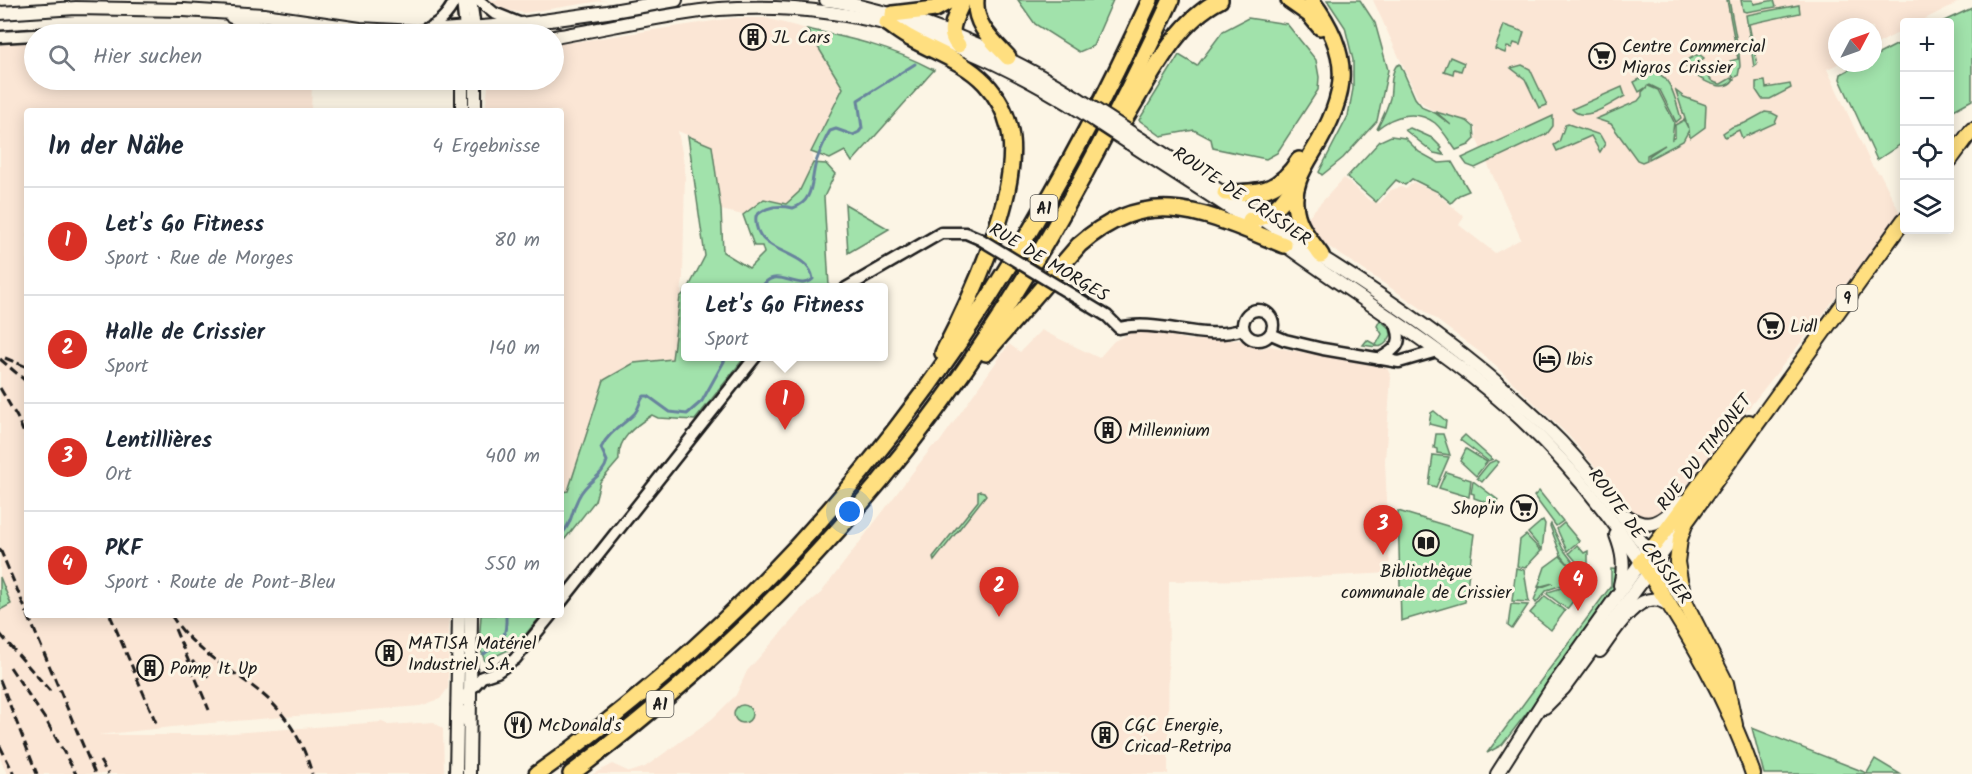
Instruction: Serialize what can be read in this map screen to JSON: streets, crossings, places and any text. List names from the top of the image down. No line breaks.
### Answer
{"streets":{"highway":["A1"],"main road":["ROUTE DE CRISSIER","9","RUE DU TIMONET"],"street":["RUE DE MORGES"]},"crossings":[["ROUTE DE CRISSIER","9"],["ROUTE DE CRISSIER","RUE DU TIMONET"],["9","RUE DU TIMONET"]],"places":{"building":["JL Cars","Millennium","MATISA Matériel Industriel S.A.","Pomp It Up","CGC Energie, Cricad-Retripa"],"supermarket":["Centre Commercial Migros Crissier","Lidl","Shop'in"],"hotel":["Ibis"],"library":["Bibliothèque communale de Crissier"],"restaurant":["McDonald's"]},"north":"top right","page":{"map_buttons":["+","−"],"search":"Hier suchen","heading":["In der Nähe","4 Ergebnisse"],"list":[{"mark":"1","name":"Let's Go Fitness","note":"Sport · Rue de Morges","value":"80 m"},{"mark":"2","name":"Halle de Crissier","note":"Sport","value":"140 m"},{"mark":"3","name":"Lentillières","note":"Ort","value":"400 m"},{"mark":"4","name":"PKF","note":"Sport · Route de Pont-Bleu","value":"550 m"}],"popup":["Let's Go Fitness","Sport"],"pins":["1","3","4","2"]}}
